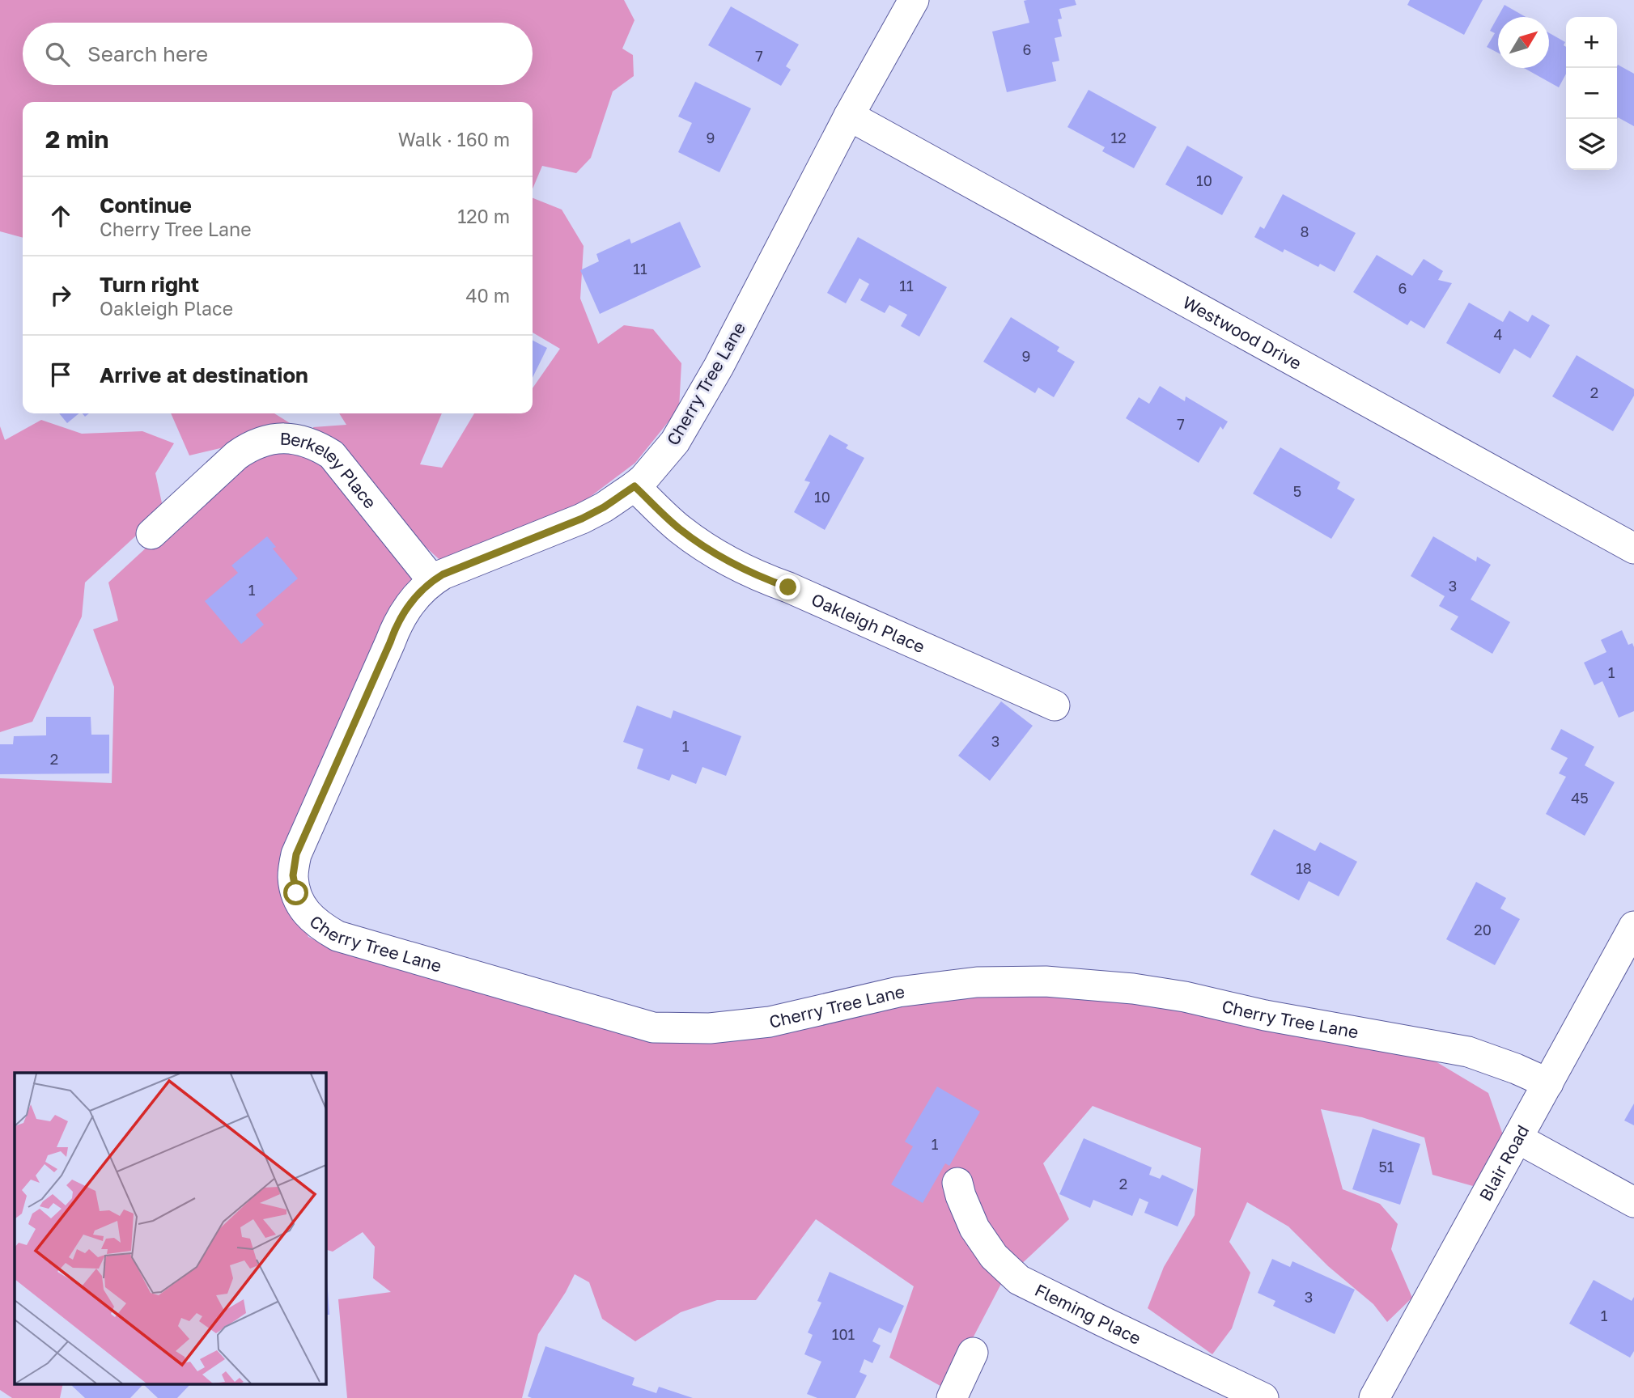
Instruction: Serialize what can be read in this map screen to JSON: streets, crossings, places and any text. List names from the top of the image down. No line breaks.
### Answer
{"streets":{"street":["Westwood Drive","Cherry Tree Lane","Berkeley Place","Oakleigh Place","Blair Road","Fleming Place"]},"crossings":[["Westwood Drive","Cherry Tree Lane"],["Cherry Tree Lane","Berkeley Place"],["Cherry Tree Lane","Oakleigh Place"],["Cherry Tree Lane","Blair Road"]],"house_numbers":["6","7","9","12","10","8","11","11","6","4","9","2","7","5","10","3","1","1","3","1","2","45","18","20","1","51","2","3","1","101"],"north":"top right","page":{"map_buttons":["+","−"],"search":"Search here","heading":["2 min","Walk · 160 m"],"list":[["Continue","Cherry Tree Lane","120 m"],["Turn right","Oakleigh Place","40 m"],"Arrive at destination"]}}
